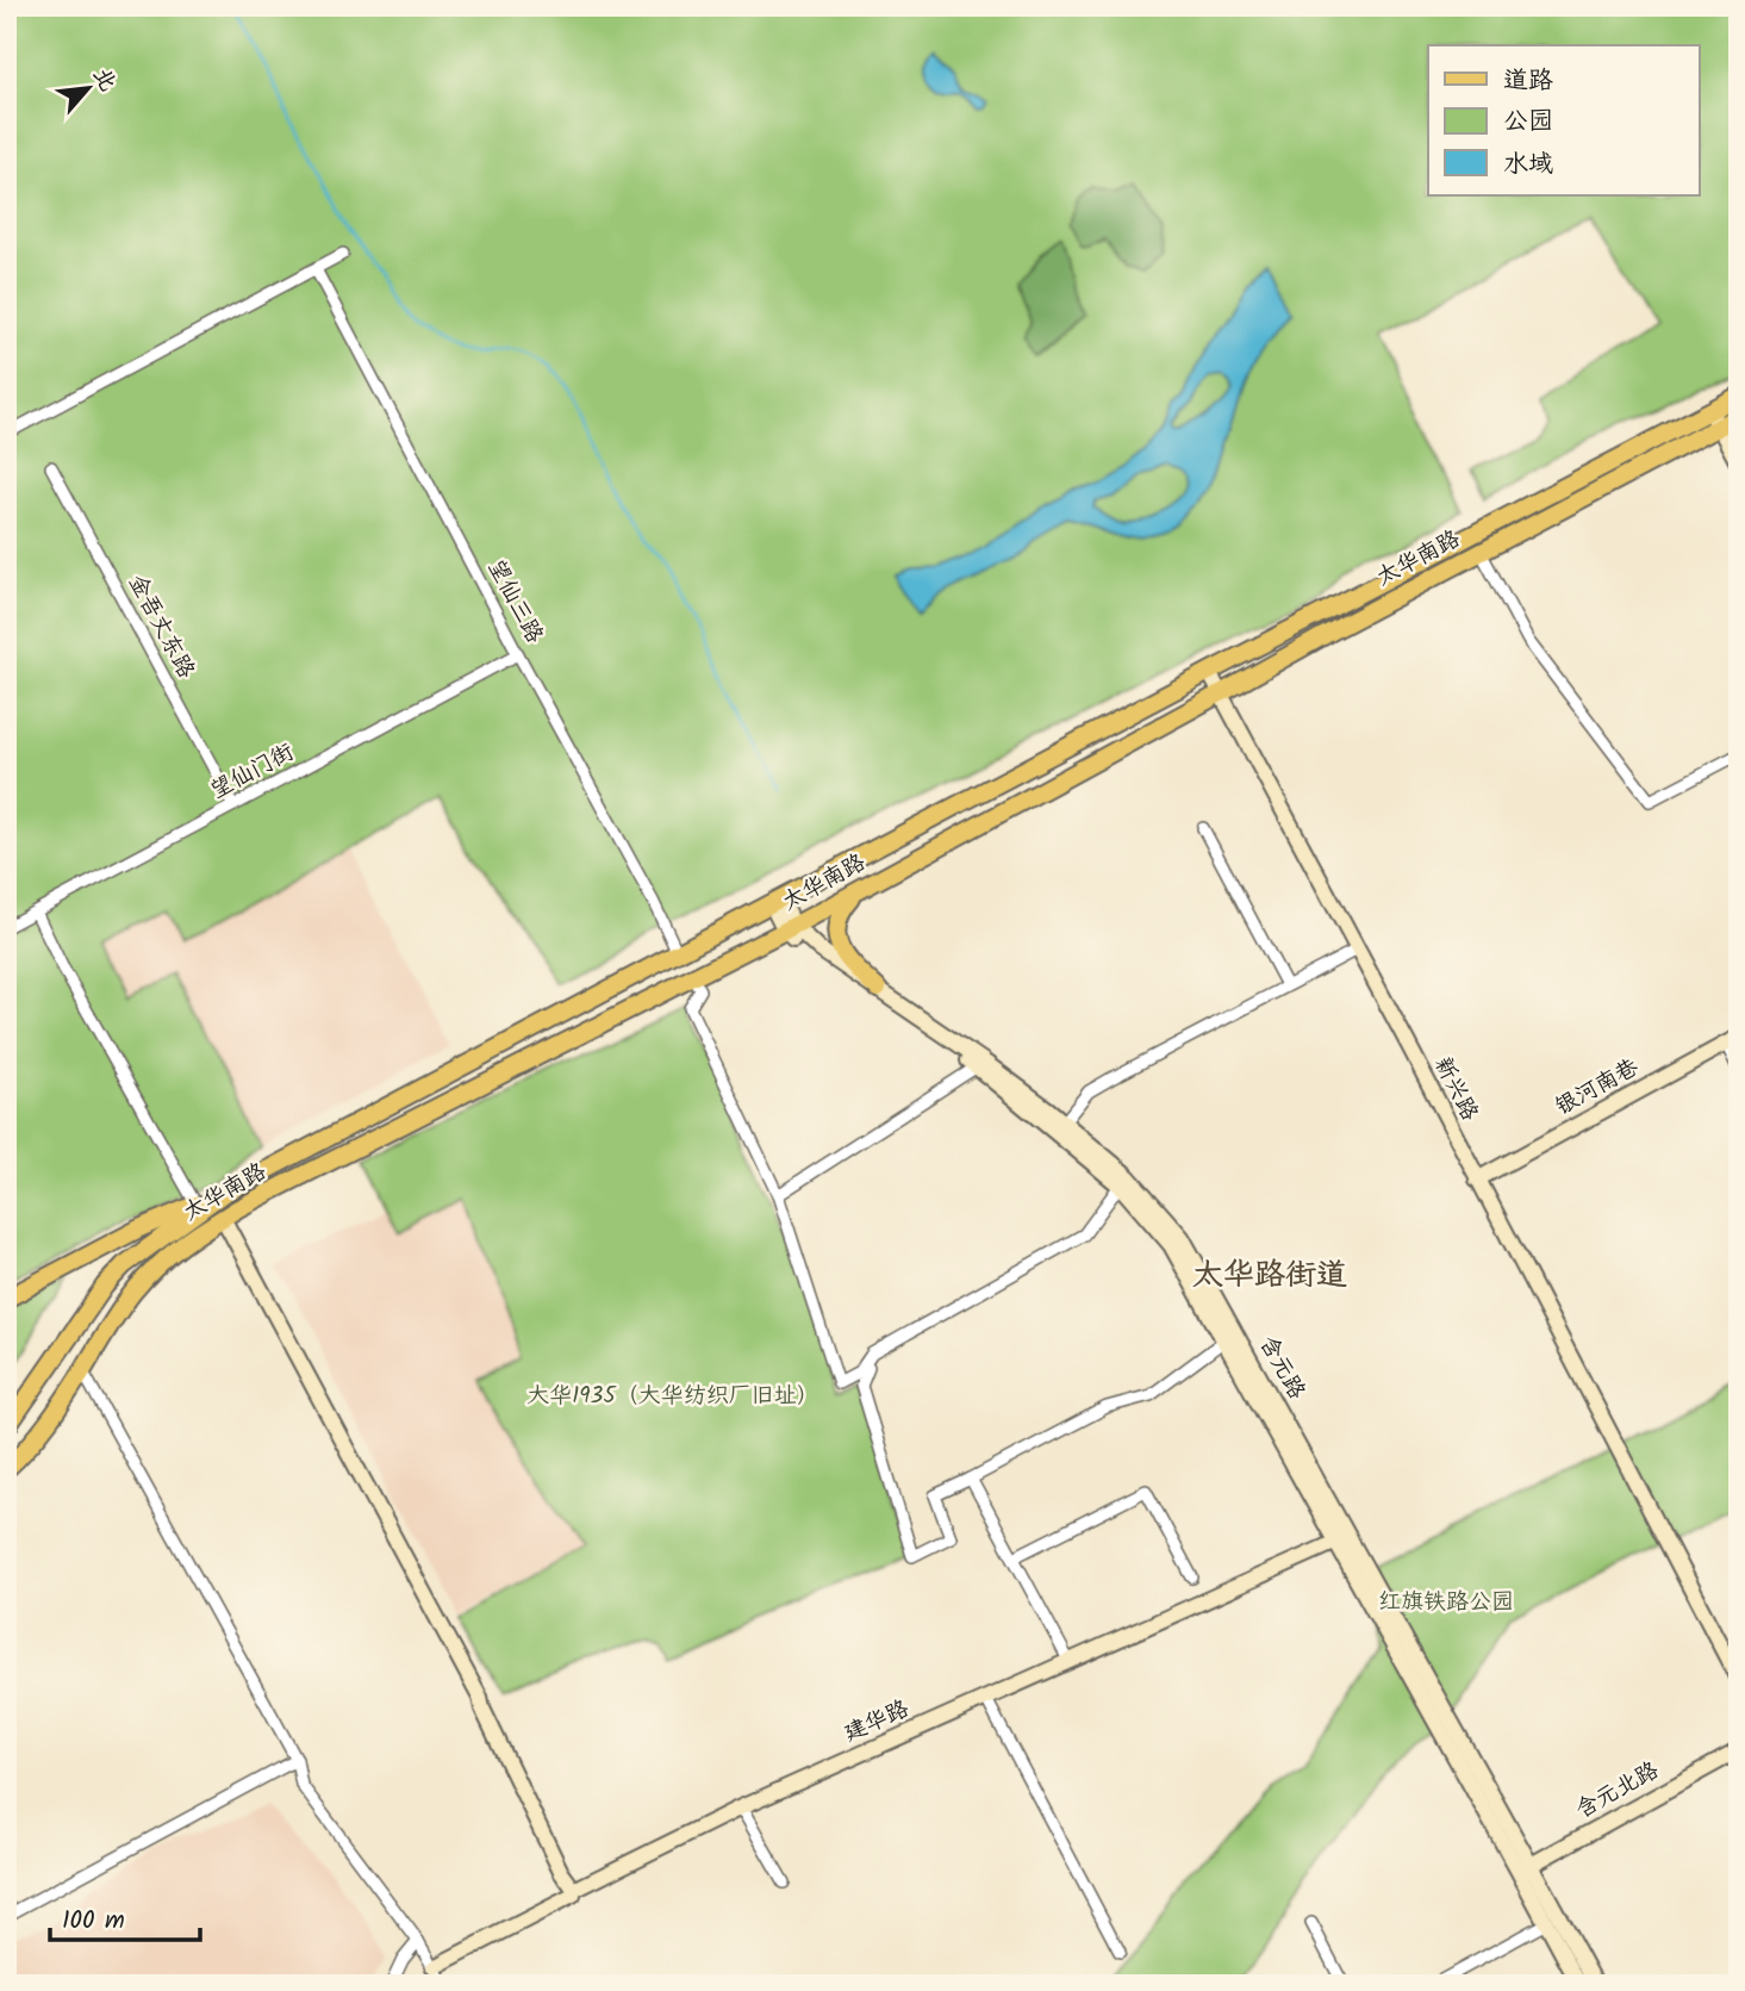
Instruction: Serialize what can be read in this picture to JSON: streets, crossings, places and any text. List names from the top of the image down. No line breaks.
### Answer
{"streets":{"main road":["太华南路"],"street":["望仙三路","金吾丈东路","望仙门街","银河南巷","新兴路","含元路","建华路","含元北路"]},"crossings":[["太华南路","望仙三路"],["太华南路","新兴路"],["太华南路","含元路"],["望仙三路","望仙门街"],["金吾丈东路","望仙门街"],["银河南巷","新兴路"],["含元路","建华路"],["含元路","含元北路"]],"districts":["太华路街道"],"parks":["大华1935（大华纺织厂旧址）","红旗铁路公园"],"legend":["道路","公园","水域"],"scale_bar":"100 m","north":"top right"}
